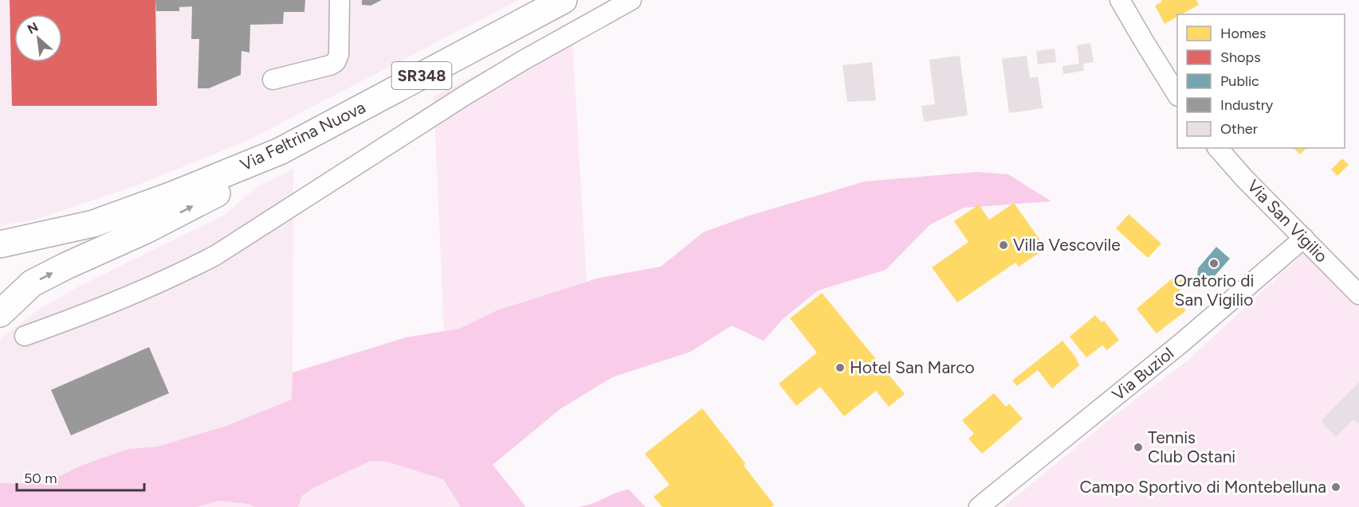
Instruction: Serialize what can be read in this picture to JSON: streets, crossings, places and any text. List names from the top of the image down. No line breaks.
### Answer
{"streets":{"main road":["SR348","Via Feltrina Nuova"],"street":["Via San Vigilio","Via Buziol"]},"crossings":[["Via San Vigilio","Via Buziol"]],"places":["Villa Vescovile","Oratorio di San Vigilio","Hotel San Marco","Tennis Club Ostani","Campo Sportivo di Montebelluna"],"legend":["Homes","Shops","Public","Industry","Other"],"scale_bar":"50 m","north":"top left"}
